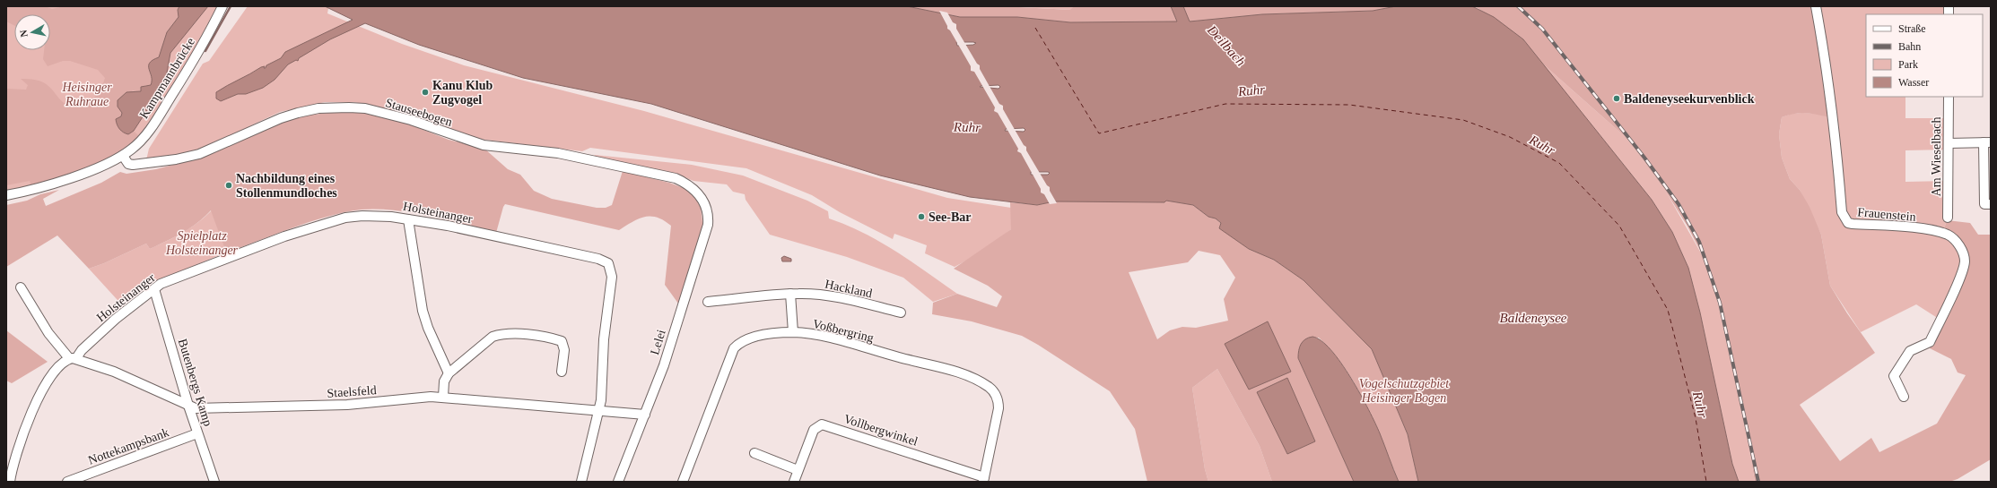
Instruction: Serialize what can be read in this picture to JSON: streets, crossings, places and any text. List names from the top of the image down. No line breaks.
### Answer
{"streets":{"street":["Kampmannbrücke","Stauseebogen","Am Wieselbach","Holsteinanger","Frauenstein","Hackland","Voßbergring","Lelei","Butenbergs Kamp","Staelsfeld","Vollbergwinkel","Nottekampsbank"]},"crossings":[["Kampmannbrücke","Stauseebogen"],["Stauseebogen","Lelei"],["Holsteinanger","Butenbergs Kamp"],["Holsteinanger","Staelsfeld"],["Voßbergring","Vollbergwinkel"],["Lelei","Staelsfeld"],["Butenbergs Kamp","Staelsfeld"],["Butenbergs Kamp","Nottekampsbank"]],"water":["Deilbach","Ruhr","Baldeneysee"],"parks":["Heisinger Ruhraue","Spielplatz Holsteinanger","Vogelschutzgebiet Heisinger Bogen"],"places":["Kanu Klub Zugvogel","Baldeneyseekurvenblick","Nachbildung eines Stollenmundloches","See-Bar"],"legend":["Straße","Bahn","Park","Wasser"],"north":"left"}
